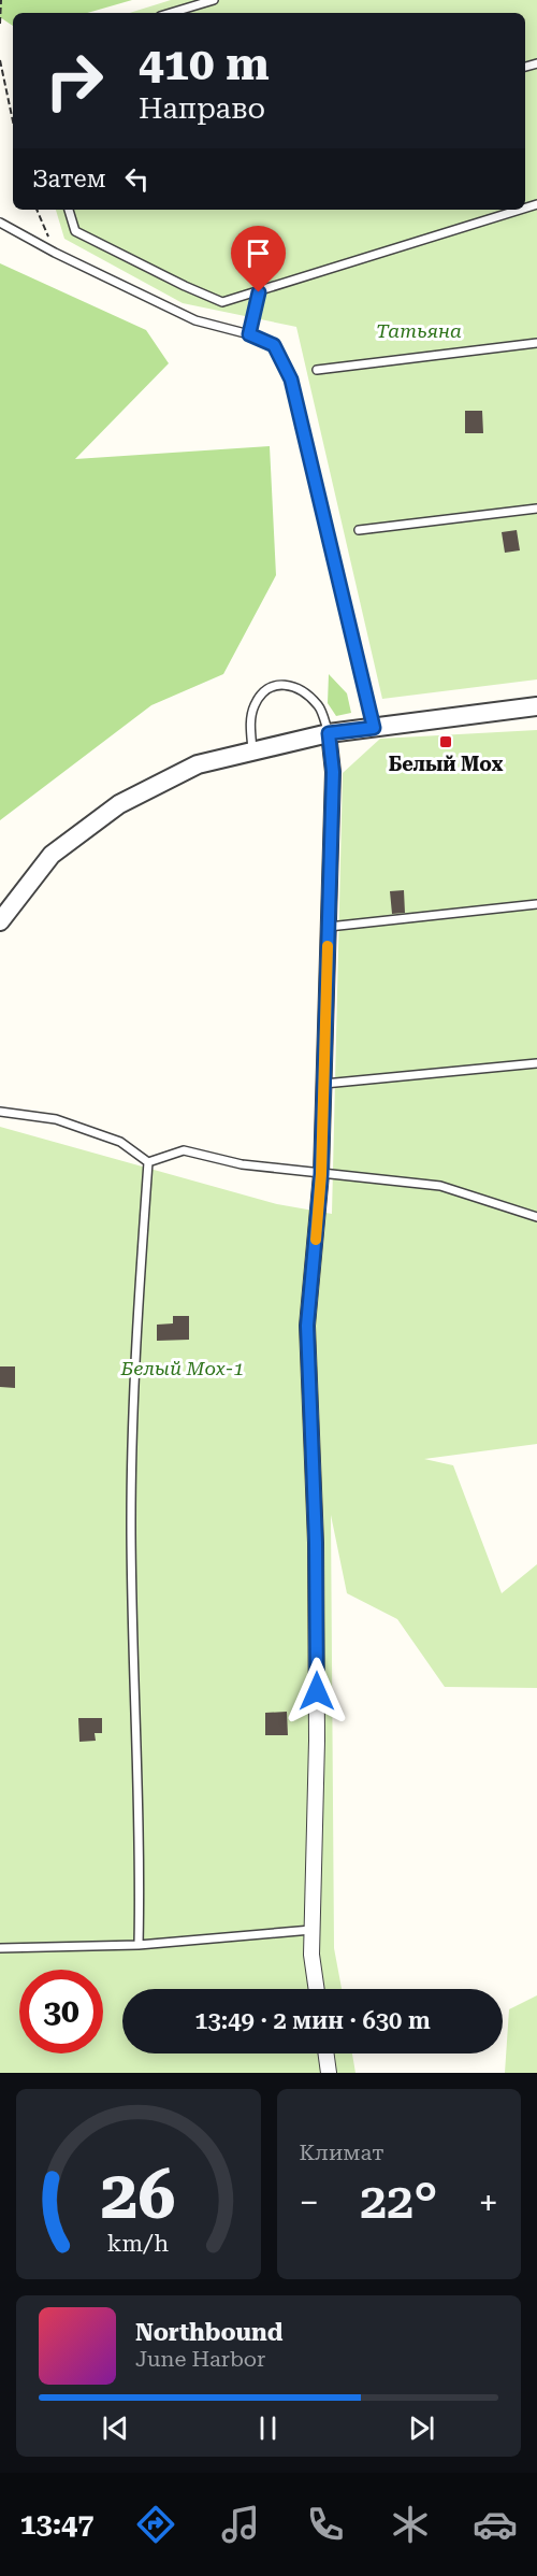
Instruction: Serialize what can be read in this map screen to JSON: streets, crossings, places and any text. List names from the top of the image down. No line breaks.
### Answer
{"parks":["Татьяна","Белый Мох-1"],"places":{"transit":["Белый Мох"]},"page":{"turn":["410 m","Направо"],"then":"Затем","limit":"30","trip":"13:49 · 2 мин · 630 m","tile":"Климат","heat":["−","22°","+"],"song":["Northbound","June Harbor"],"tabs":"13:47","gauge":["26","km/h"]}}
